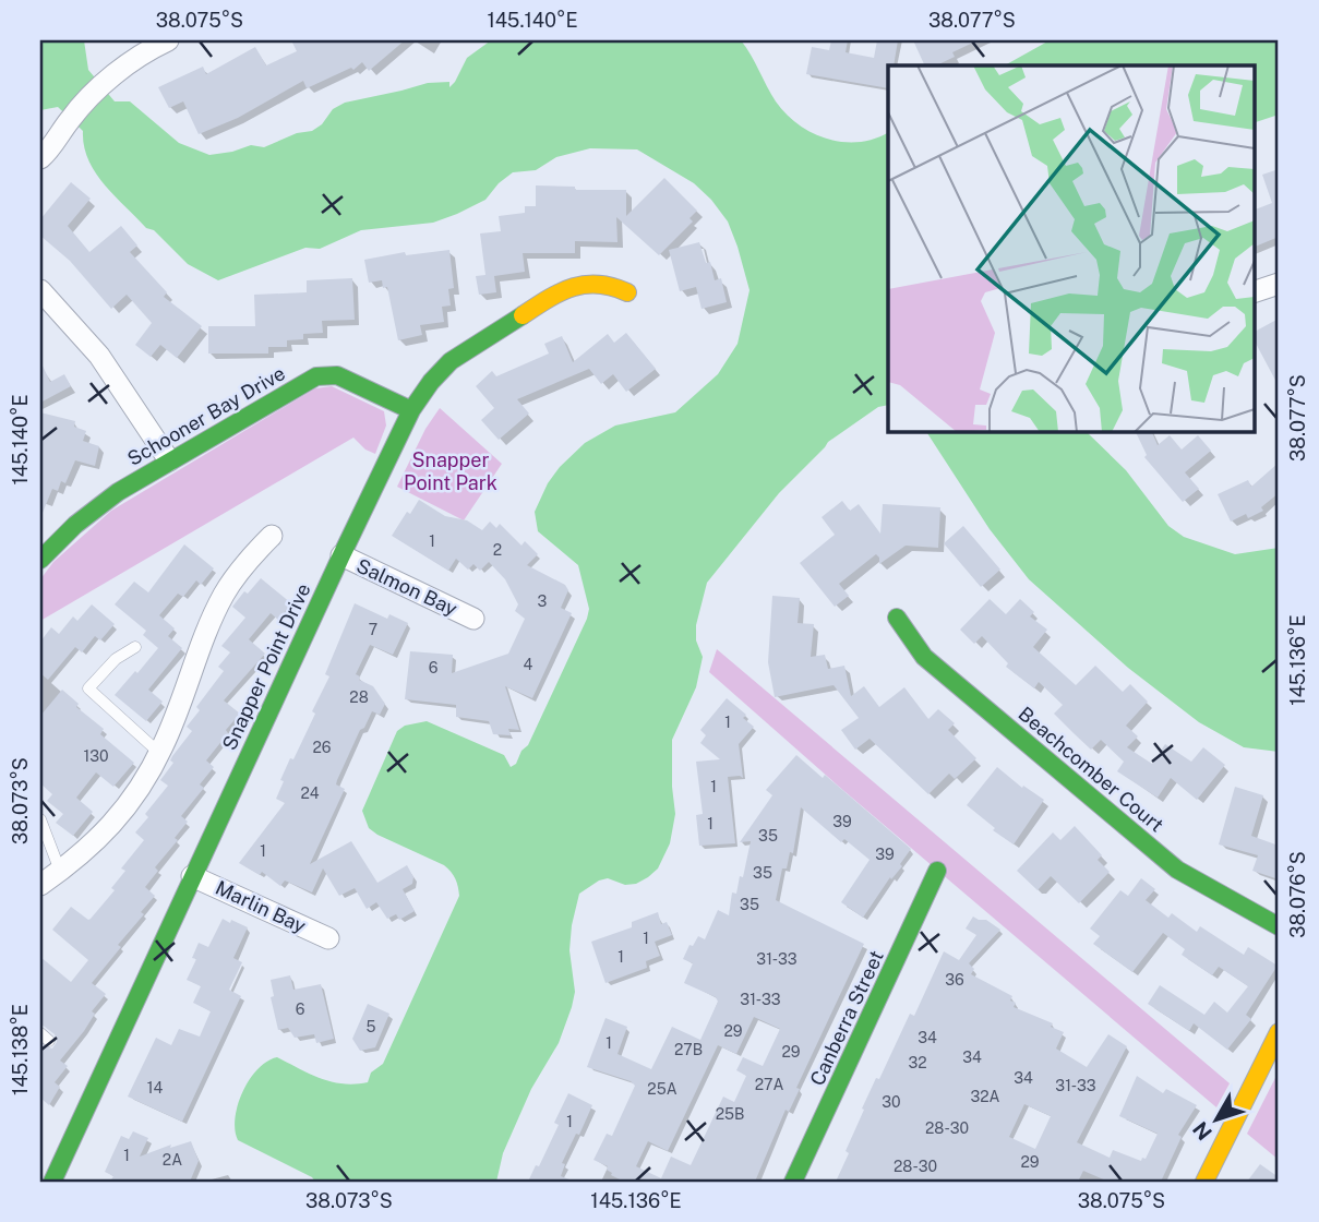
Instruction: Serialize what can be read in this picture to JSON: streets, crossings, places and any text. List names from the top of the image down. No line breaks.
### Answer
{"streets":{"street":["Schooner Bay Drive","Salmon Bay","Snapper Point Drive","Beachcomber Court","Marlin Bay","Canberra Street"]},"crossings":[["Schooner Bay Drive","Snapper Point Drive"],["Salmon Bay","Snapper Point Drive"],["Snapper Point Drive","Marlin Bay"]],"parks":["Snapper Point Park"],"house_numbers":["1","2","3","7","4","6","28","1","26","130","1","24","39","1","35","1","39","35","35","1","1","31-33","36","31-33","6","5","29","34","1","27B","29","34","32","34","27A","31-33","14","25A","32A","30","25B","1","28-30","1","2A","29","28-30"],"north":"bottom left","coordinates":["38.075°S","145.140°E","38.077°S","145.136°E","38.073°S","38.076°S","145.138°E"]}
